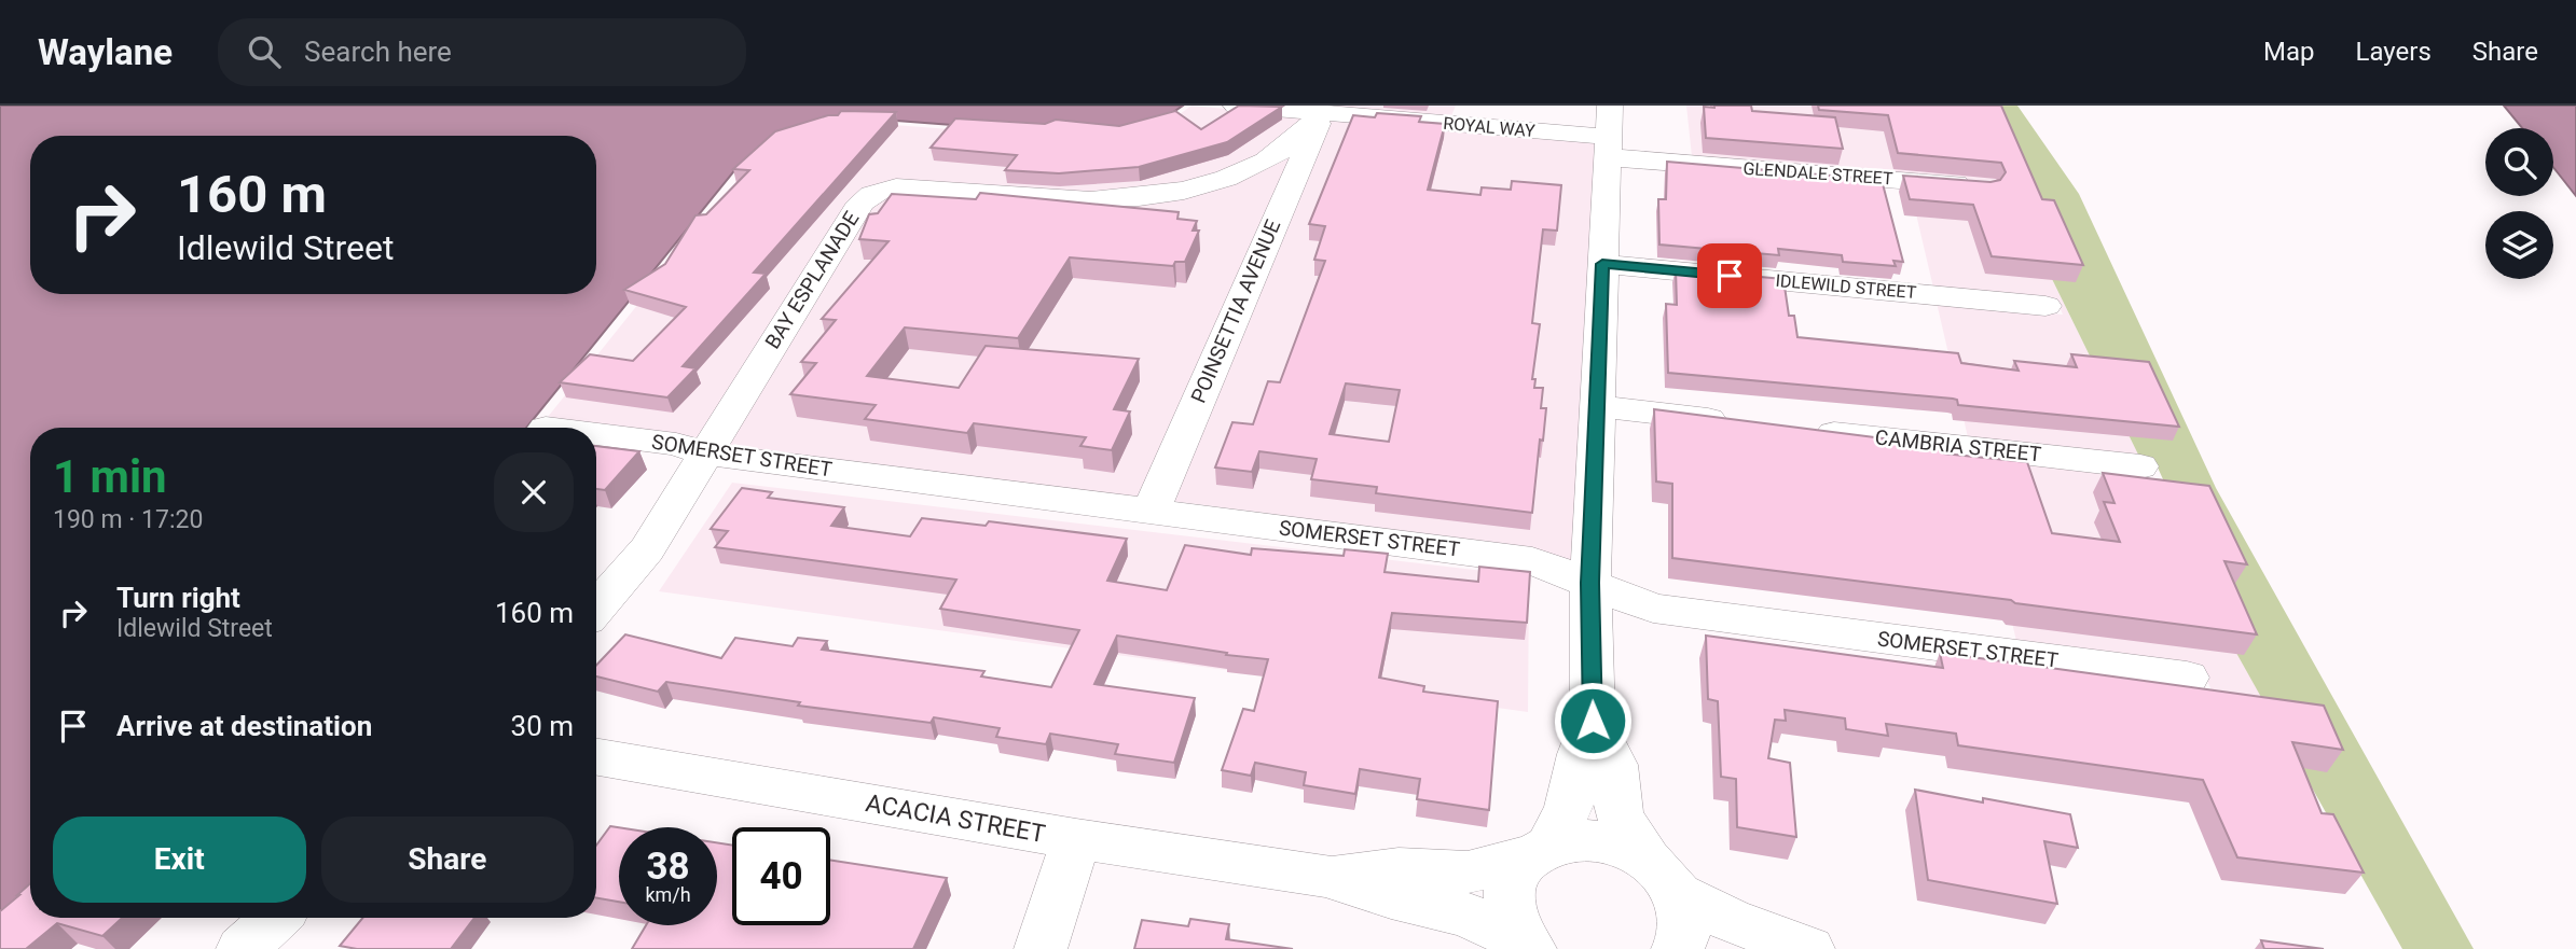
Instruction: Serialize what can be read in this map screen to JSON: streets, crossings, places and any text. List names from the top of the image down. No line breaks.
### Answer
{"streets":{"street":["ROYAL WAY","GLENDALE STREET","BAY ESPLANADE","IDLEWILD STREET","POINSETTIA AVENUE","CAMBRIA STREET","SOMERSET STREET","ACACIA STREET"]},"crossings":[["ROYAL WAY","GLENDALE STREET"],["ROYAL WAY","BAY ESPLANADE"],["ROYAL WAY","POINSETTIA AVENUE"],["BAY ESPLANADE","POINSETTIA AVENUE"],["BAY ESPLANADE","SOMERSET STREET"],["POINSETTIA AVENUE","SOMERSET STREET"]],"page":{"header":"Waylane","search":"Search here","nav":["Map","Layers","Share"],"turn":["160 m","Idlewild Street"],"heading":["1 min","190 m · 17:20"],"list":[{"name":"Turn right","note":"Idlewild Street","value":"160 m"},{"name":"Arrive at destination","value":"30 m"}],"buttons":["Exit","Share"],"speed":"38 km/h","limit":"40"}}
